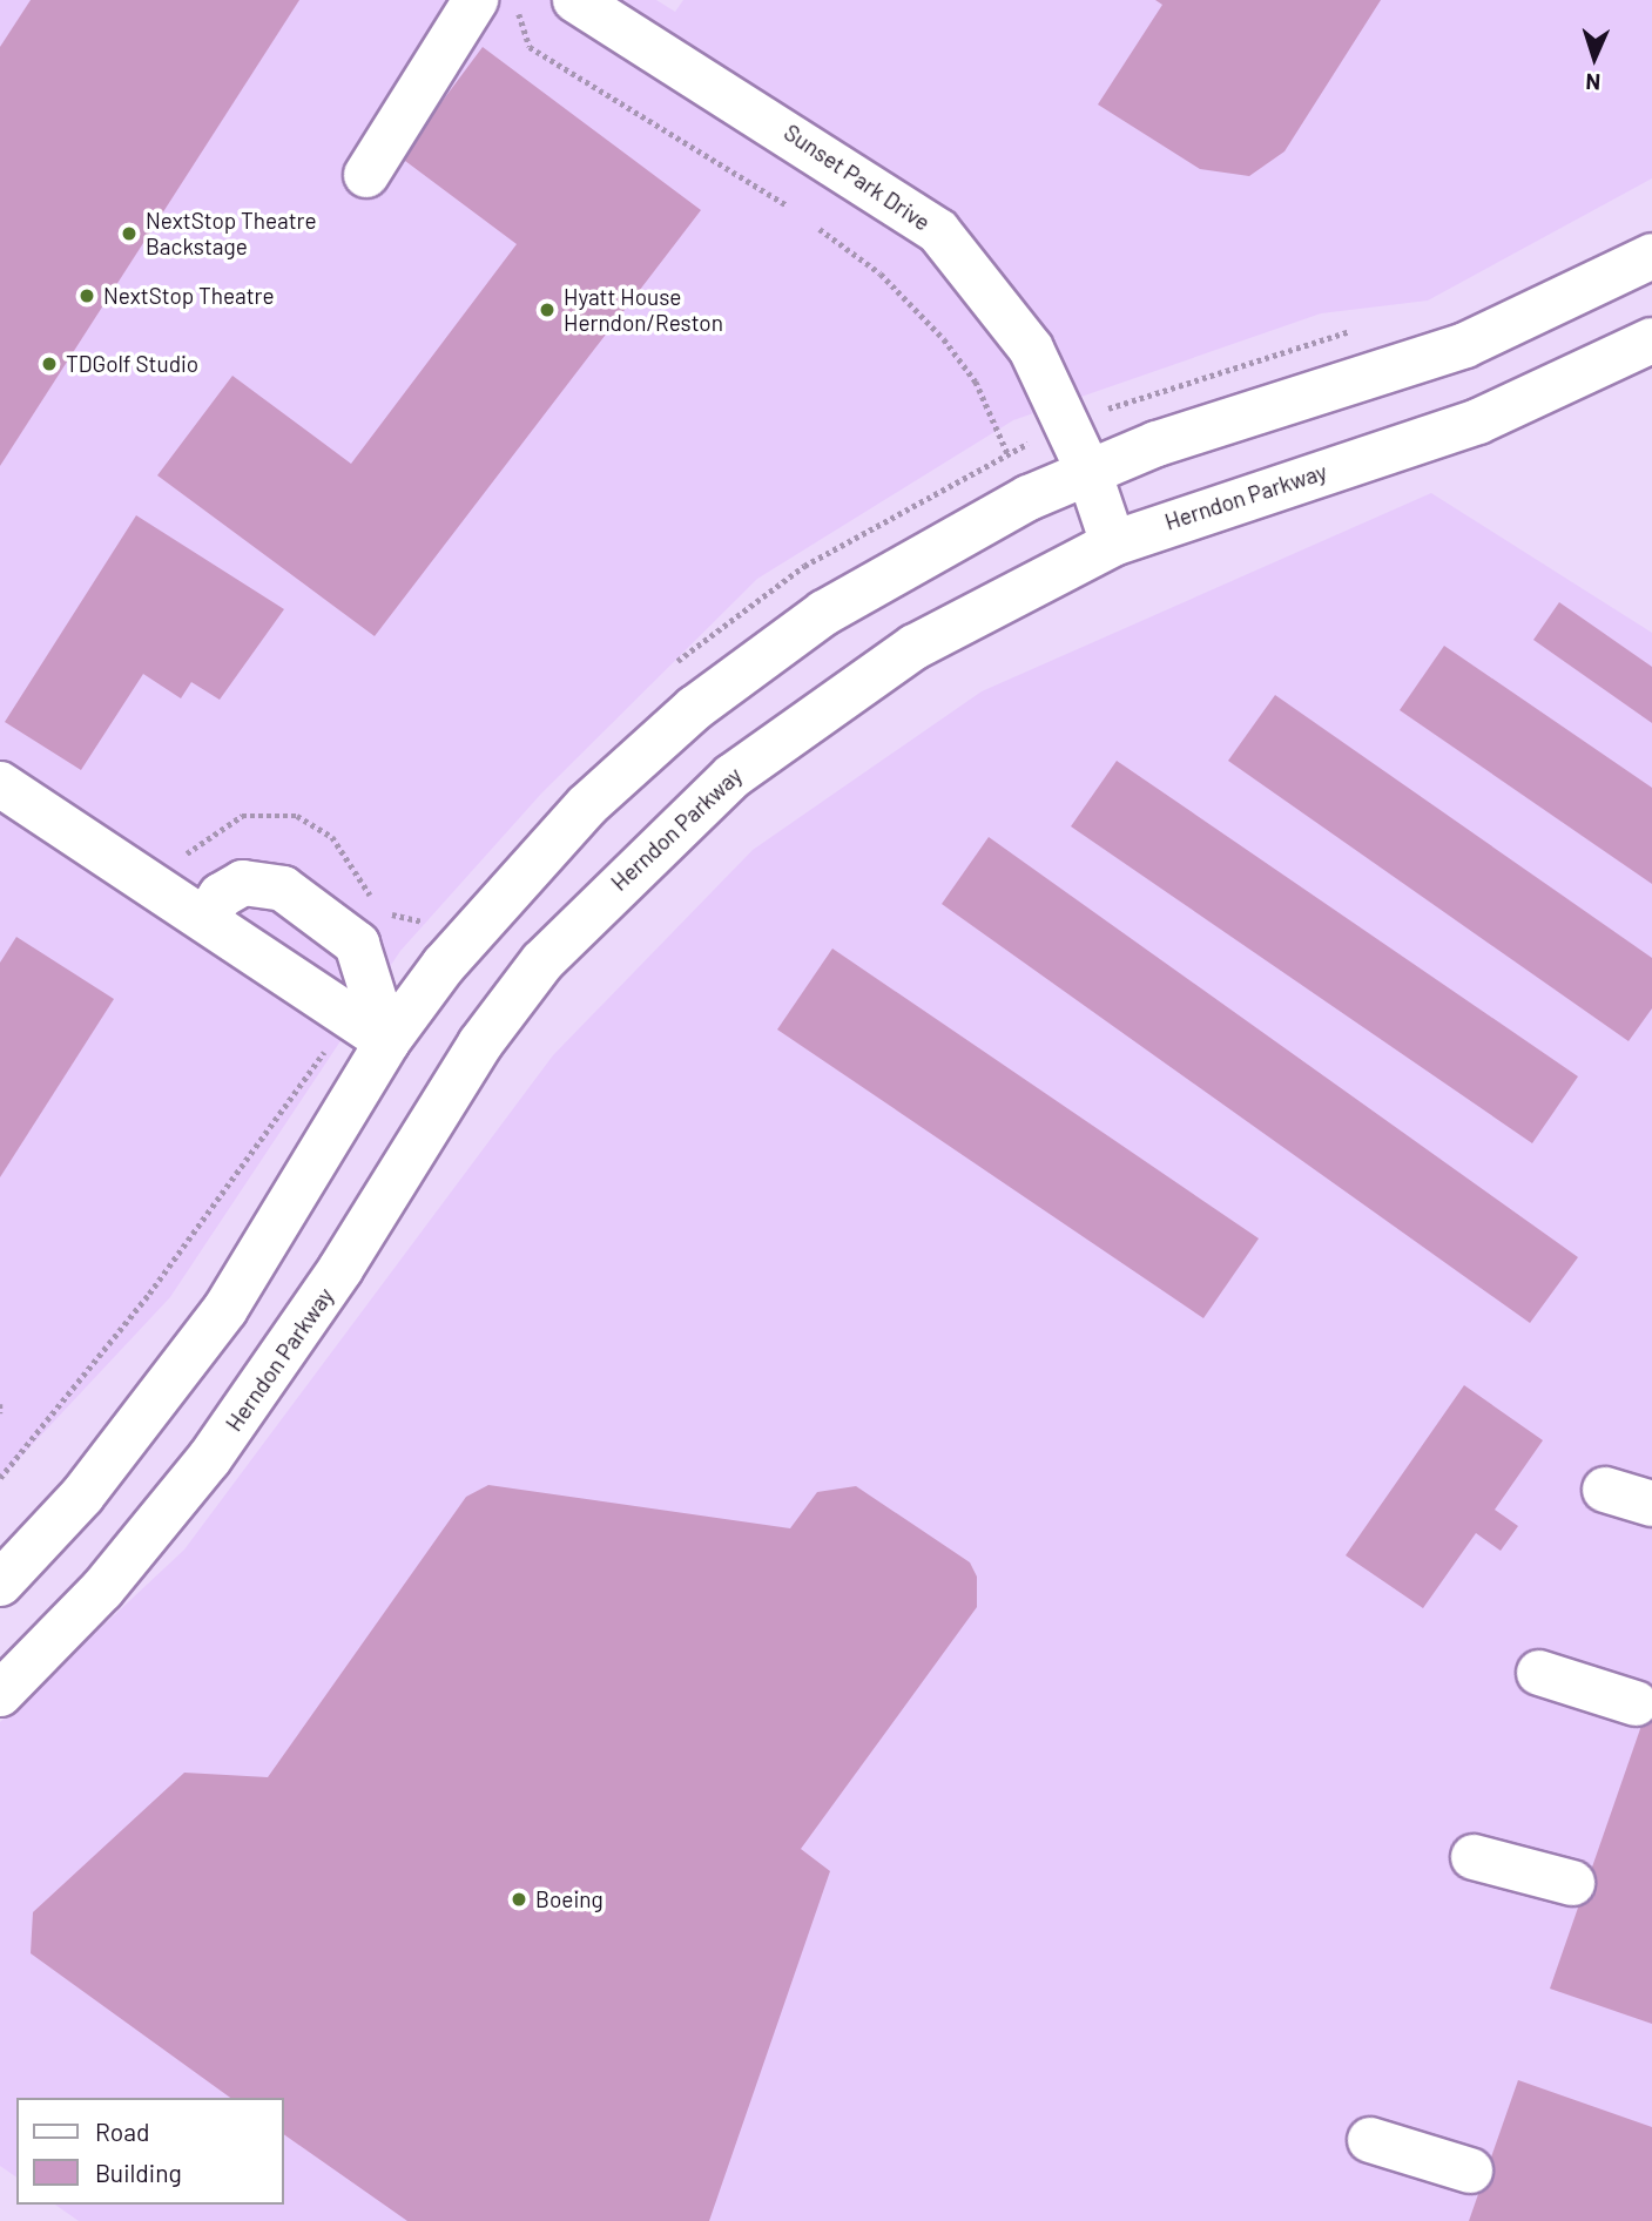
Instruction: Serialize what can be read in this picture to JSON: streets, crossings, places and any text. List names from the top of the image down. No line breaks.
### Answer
{"streets":{"main road":["Sunset Park Drive","Herndon Parkway"]},"crossings":[["Sunset Park Drive","Herndon Parkway"]],"places":["NextStop Theatre Backstage","NextStop Theatre","Hyatt House Herndon/Reston","TDGolf Studio","Boeing"],"legend":["Road","Building"],"north":"bottom"}
